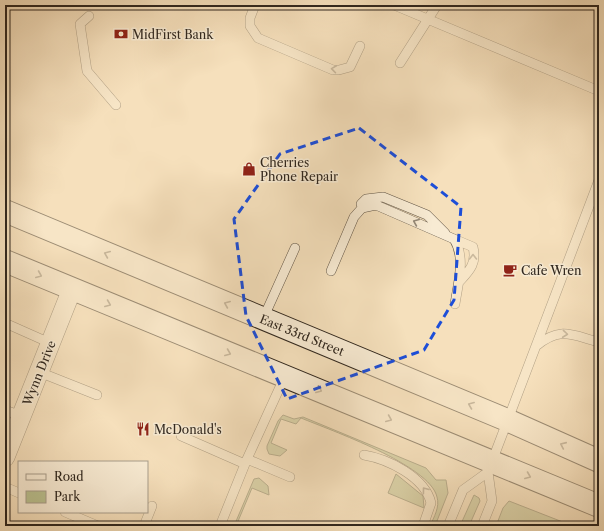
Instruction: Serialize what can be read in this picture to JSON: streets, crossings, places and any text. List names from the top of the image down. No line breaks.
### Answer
{"streets":{"main road":["East 33rd Street"],"street":["Wynn Drive"]},"places":{"bank":["MidFirst Bank"],"shop":["Cherries Phone Repair"],"cafe":["Cafe Wren"],"restaurant":["McDonald's"]},"legend":["Road","Park"]}
